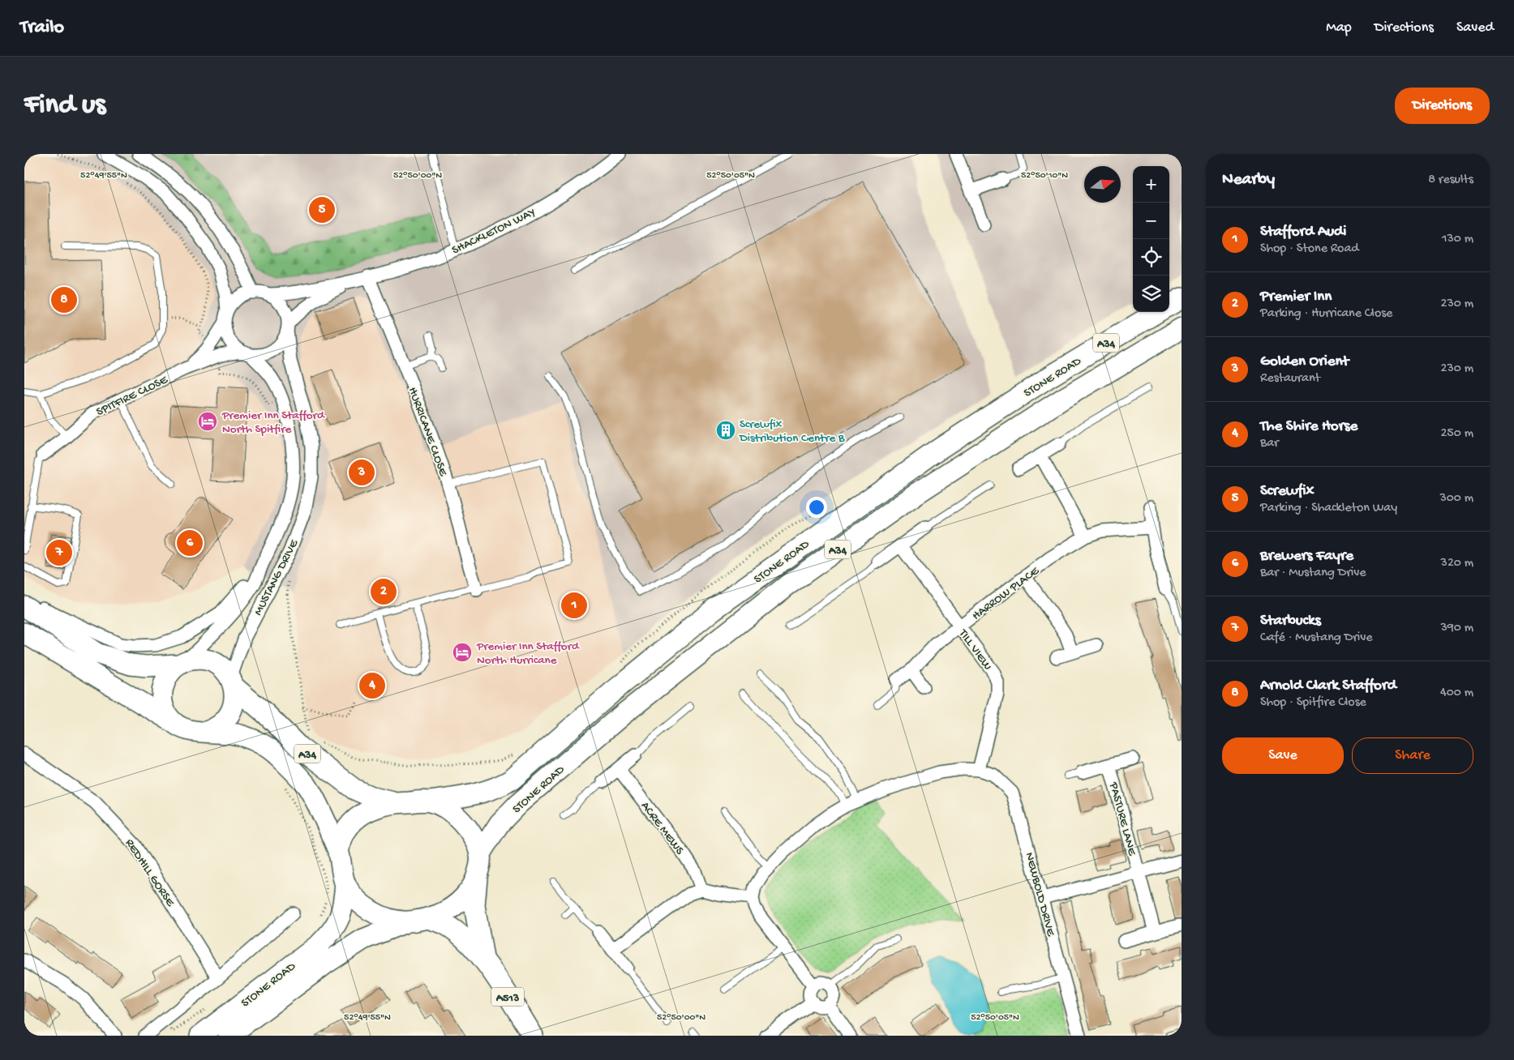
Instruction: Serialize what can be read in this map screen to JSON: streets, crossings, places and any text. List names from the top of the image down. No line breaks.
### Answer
{"streets":{"highway":["A34","STONE ROAD","A513"],"street":["SHACKLETON WAY","SPITFIRE CLOSE","HURRICANE CLOSE","MUSTANG DRIVE","HARROW PLACE","TILL VIEW","PASTURE LANE","ACRE MEWS","REDHILL GORSE","NEWBOLD DRIVE"]},"crossings":[["SHACKLETON WAY","SPITFIRE CLOSE"],["SHACKLETON WAY","HURRICANE CLOSE"],["SHACKLETON WAY","MUSTANG DRIVE"],["A34","STONE ROAD"],["A34","MUSTANG DRIVE"],["A34","A513"],["STONE ROAD","A513"],["SPITFIRE CLOSE","MUSTANG DRIVE"],["HARROW PLACE","TILL VIEW"],["TILL VIEW","NEWBOLD DRIVE"],["PASTURE LANE","NEWBOLD DRIVE"]],"places":{"hotel":["Premier Inn Stafford North Spitfire","Premier Inn Stafford North Hurricane"],"building":["Screwfix Distribution Centre B"]},"north":"right","page":{"header":"Trailo","nav":["Map","Directions","Saved"],"buttons":["Directions",["Save","Share"]],"title":"Find us","heading":["Nearby","8 results"],"map_buttons":["+","−"],"pins":["5","8","3","6","7","2","1","4"],"list":[{"mark":"1","name":"Stafford Audi","note":"Shop · Stone Road","value":"130 m"},{"mark":"2","name":"Premier Inn","note":"Parking · Hurricane Close","value":"230 m"},{"mark":"3","name":"Golden Orient","note":"Restaurant","value":"230 m"},{"mark":"4","name":"The Shire Horse","note":"Bar","value":"250 m"},{"mark":"5","name":"Screwfix","note":"Parking · Shackleton Way","value":"300 m"},{"mark":"6","name":"Brewers Fayre","note":"Bar · Mustang Drive","value":"320 m"},{"mark":"7","name":"Starbucks","note":"Café · Mustang Drive","value":"390 m"},{"mark":"8","name":"Arnold Clark Stafford","note":"Shop · Spitfire Close","value":"400 m"}]},"coordinates":["52°49'55\"N","52°50'00\"N","52°50'05\"N","52°50'10\"N"]}
